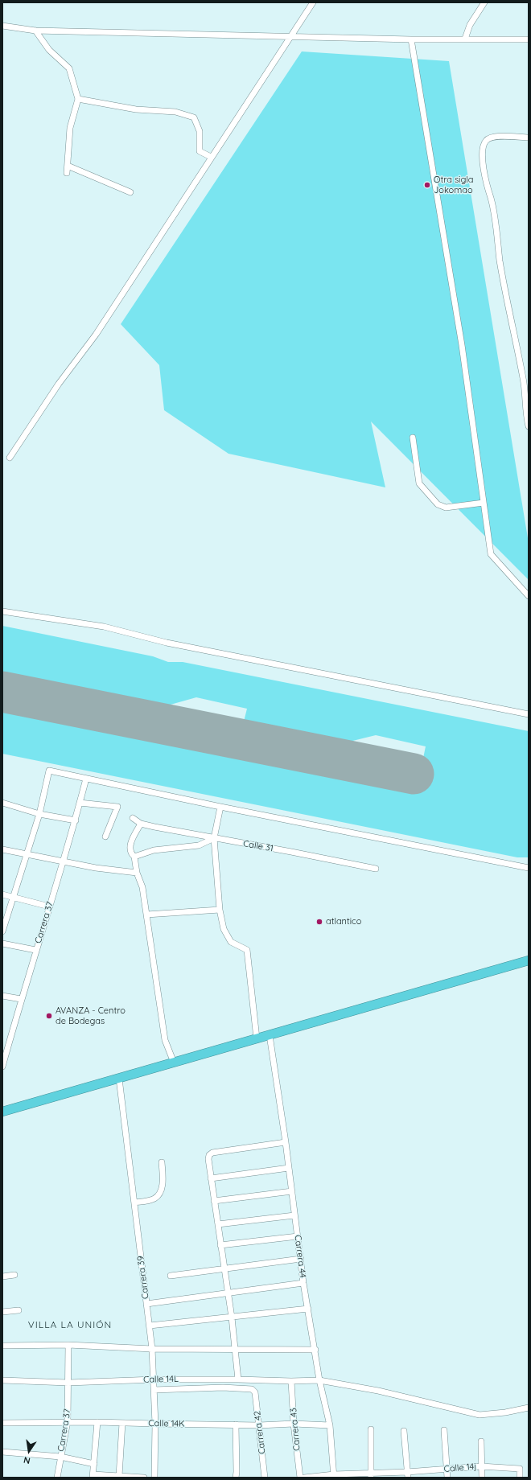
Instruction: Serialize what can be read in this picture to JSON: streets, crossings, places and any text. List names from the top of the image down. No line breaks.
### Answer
{"streets":{"street":["Calle 31","Carrera 37","Carrera 44","Carrera 39","Calle 14L","Calle 14K","Carrera 43","Carrera 42","Calle 14j"]},"crossings":[["Carrera 37","Calle 14L"],["Carrera 37","Calle 14K"],["Carrera 44","Calle 14L"],["Carrera 44","Calle 14K"],["Carrera 44","Calle 14j"],["Carrera 39","Calle 14L"],["Carrera 39","Calle 14K"],["Carrera 39","Carrera 42"],["Calle 14L","Carrera 43"],["Calle 14K","Carrera 43"],["Calle 14K","Carrera 42"]],"districts":["VILLA LA UNIÓN"],"places":["Otra sigla Jokomao","atlantico","AVANZA - Centro de Bodegas"],"north":"bottom"}
